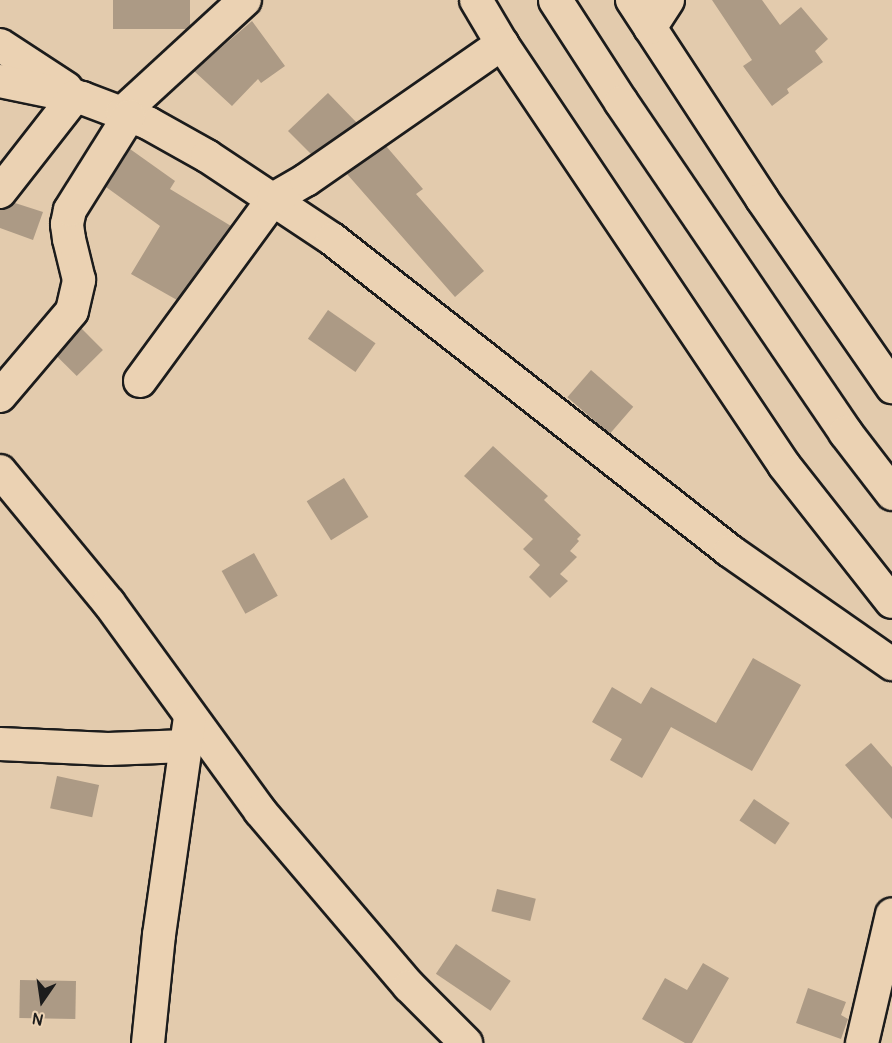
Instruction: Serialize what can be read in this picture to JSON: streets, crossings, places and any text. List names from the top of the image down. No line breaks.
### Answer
{"north":"bottom"}
